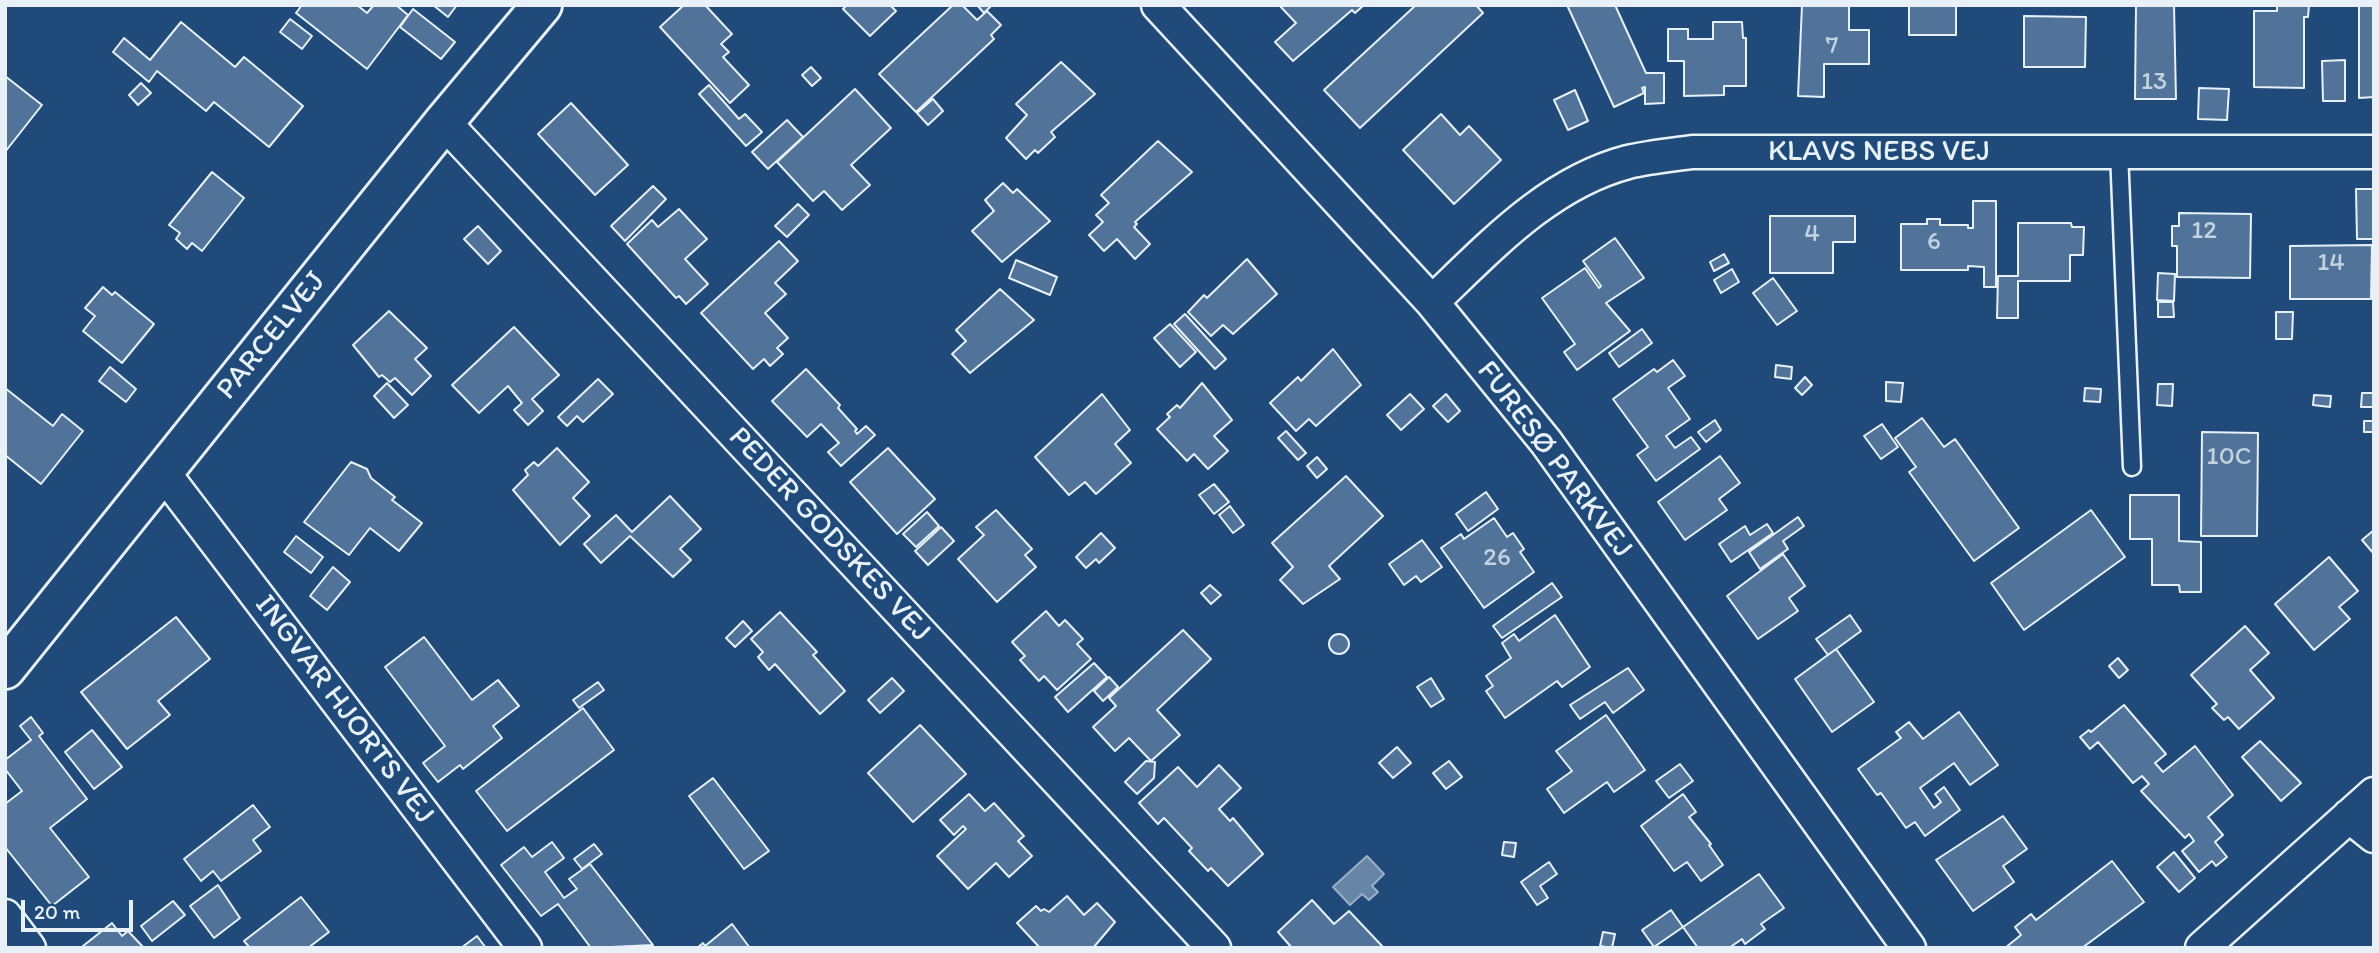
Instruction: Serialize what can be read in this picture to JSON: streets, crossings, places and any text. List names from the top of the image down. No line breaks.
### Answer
{"streets":{"street":["KLAVS NEBS VEJ","PARCELVEJ","FURESØ PARKVEJ","PEDER GODSKES VEJ","INGVAR HJORTS VEJ"]},"crossings":[["KLAVS NEBS VEJ","FURESØ PARKVEJ"],["PARCELVEJ","PEDER GODSKES VEJ"],["PARCELVEJ","INGVAR HJORTS VEJ"]],"house_numbers":["7","13","12","4","6","14","10C","26"],"scale_bar":"20 m"}
